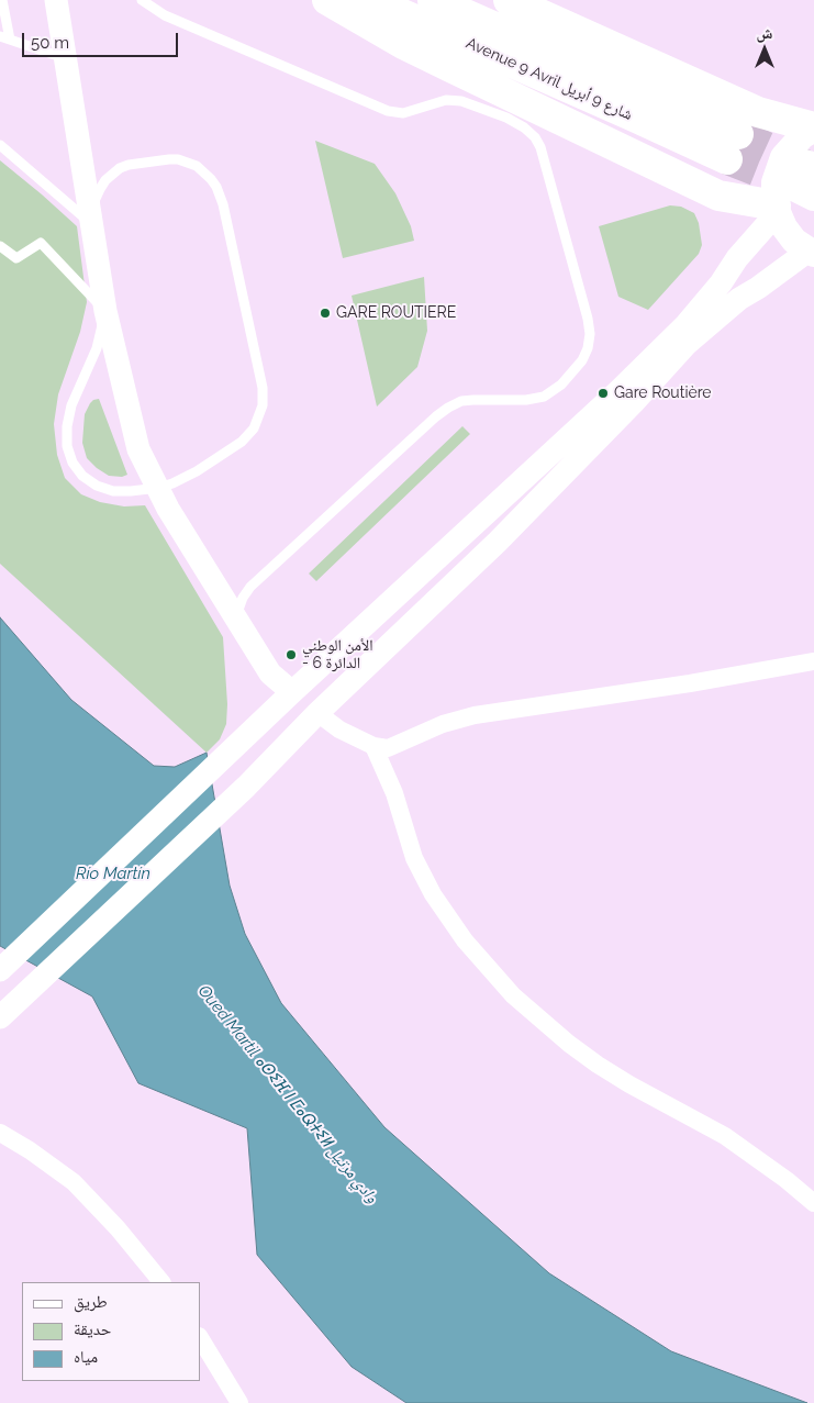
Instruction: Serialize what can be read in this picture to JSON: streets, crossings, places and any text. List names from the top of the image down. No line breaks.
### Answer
{"streets":{"highway":["Avenue 9 Avril شارع 9 أبريل"]},"water":["Río Martín","Oued Martil ⴰⵙⵉⴼ ⵏ ⵎⴰⵕⵜⵉⵍ وادي مرتيل"],"places":["GARE ROUTIERE","Gare Routière","الأمن الوطني - الدائرة 6"],"legend":["طريق","حديقة","مياه"],"scale_bar":"50 m","north":"top"}
